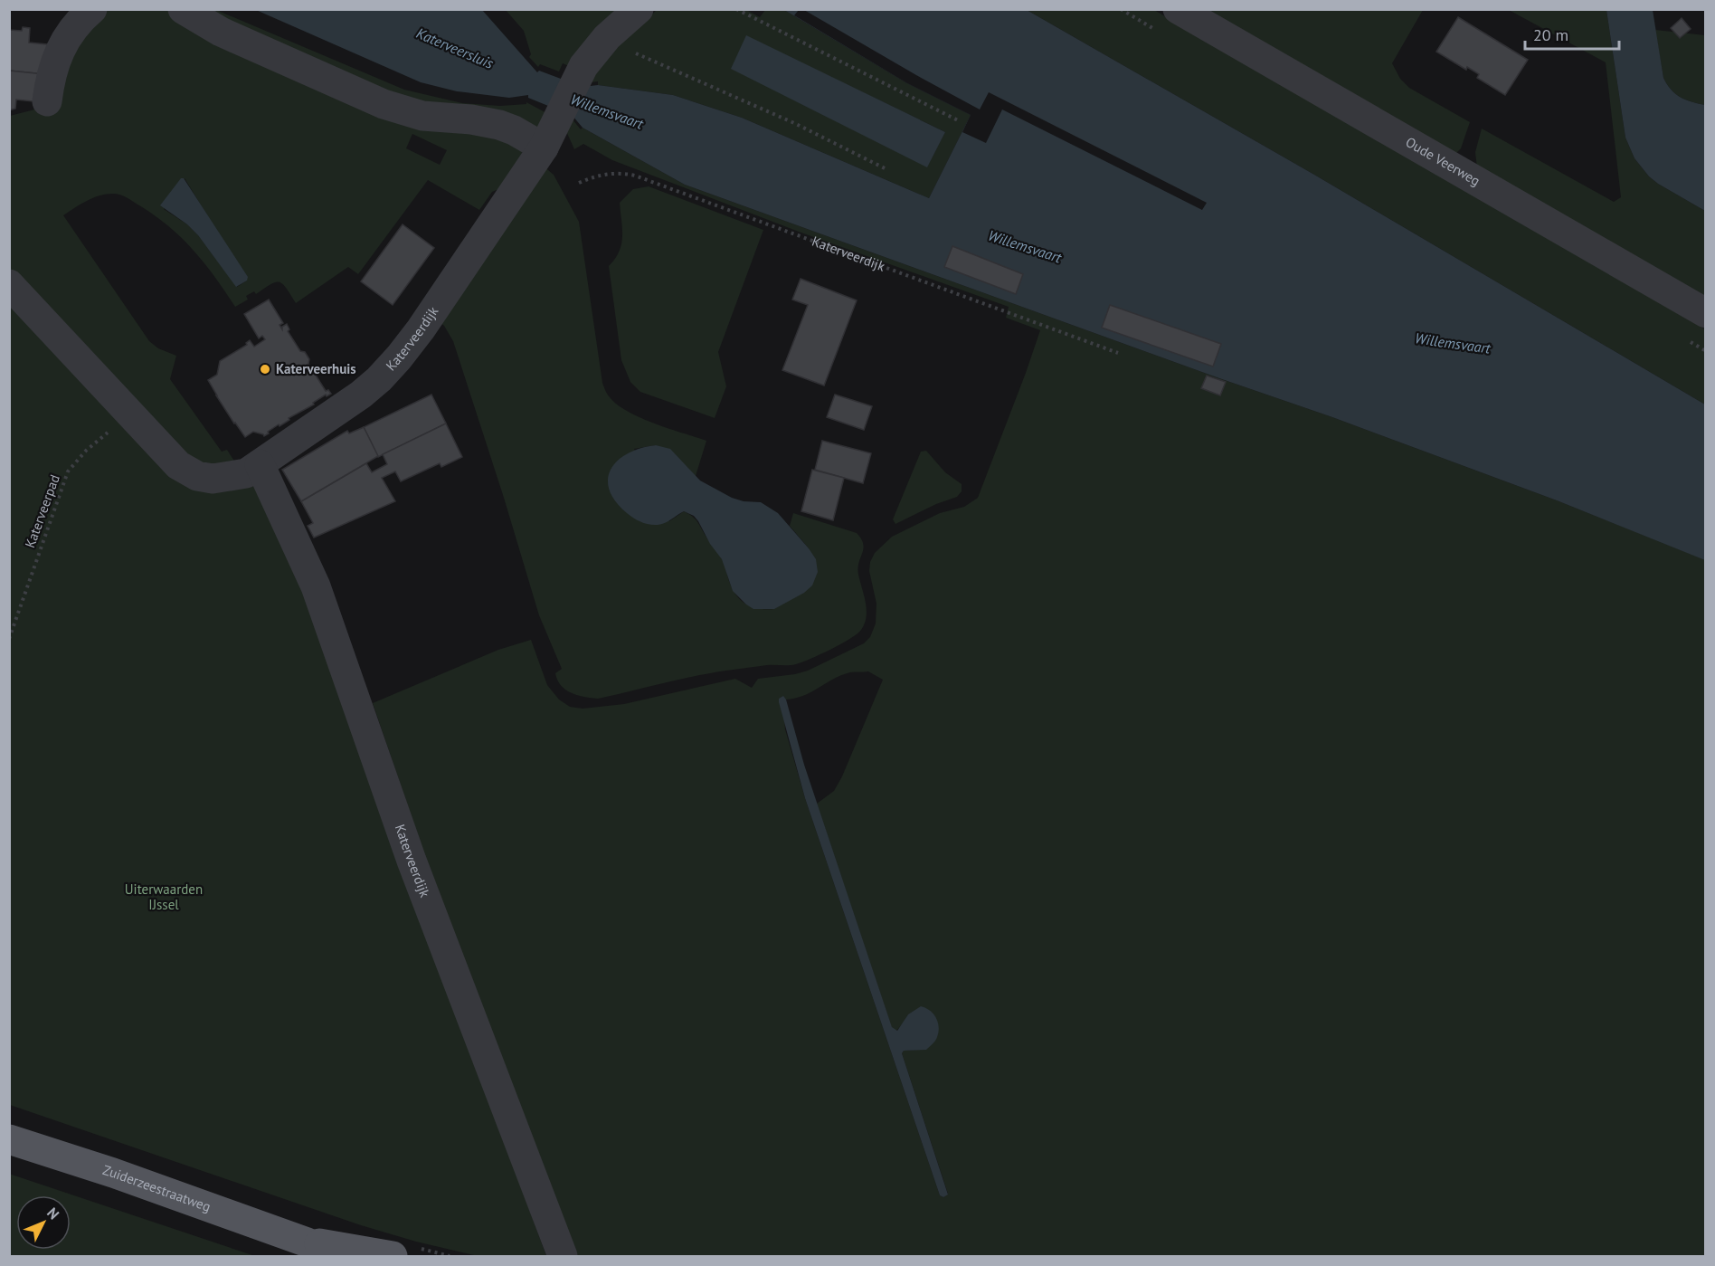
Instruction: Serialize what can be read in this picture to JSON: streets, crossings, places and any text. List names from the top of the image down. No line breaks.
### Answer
{"streets":{"main road":["Zuiderzeestraatweg"],"street":["Oude Veerweg","Katerveerdijk"],"path":["Katerveerpad"]},"crossings":[["Katerveerdijk","Katerveerpad"]],"water":["Katerveersluis","Willemsvaart"],"parks":["Uiterwaarden IJssel"],"places":["Katerveerhuis"],"scale_bar":"20 m","north":"top right"}
